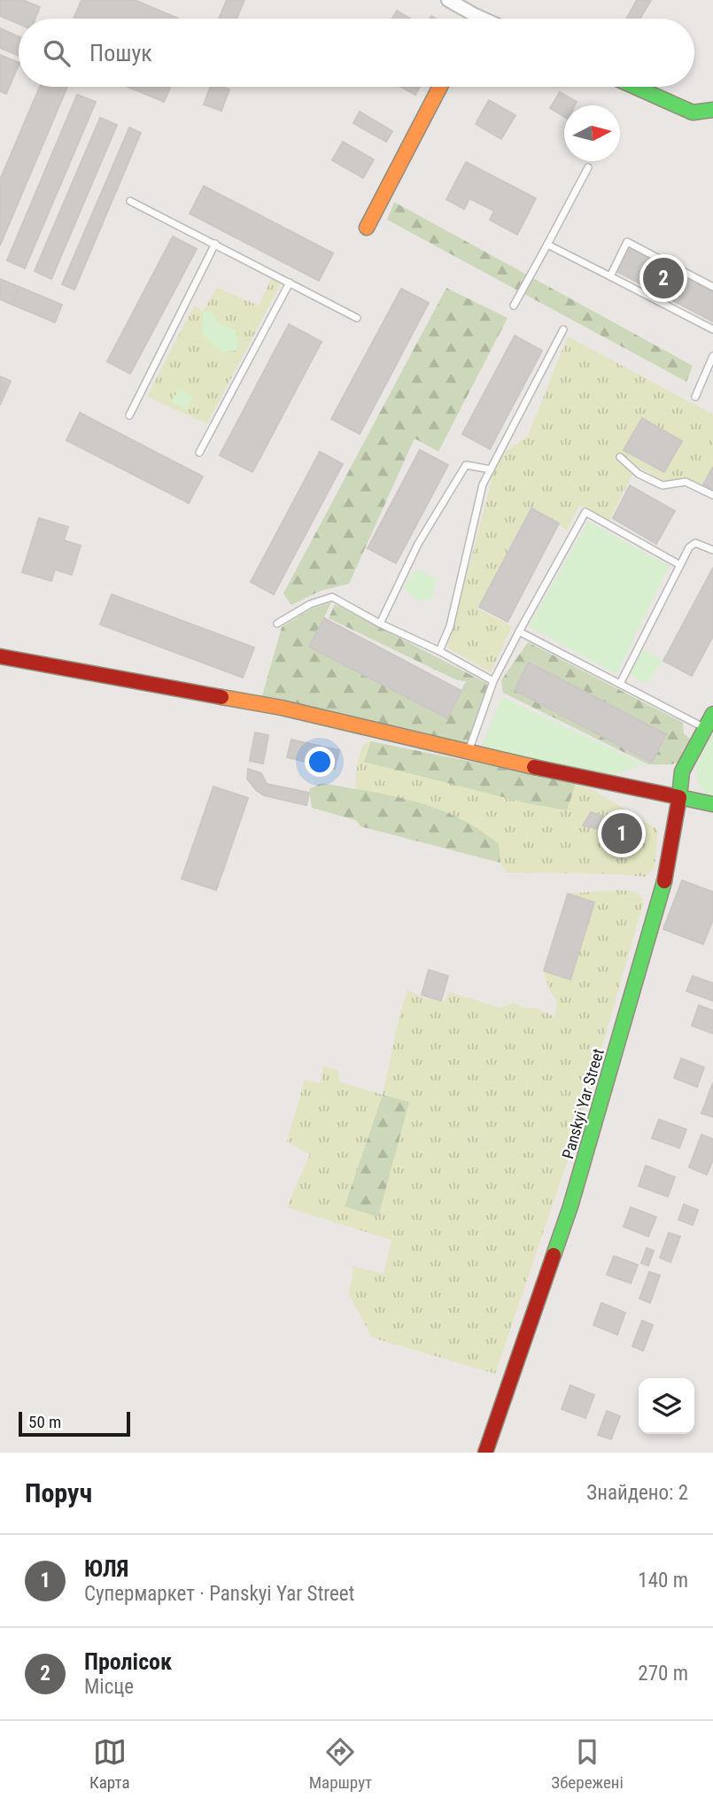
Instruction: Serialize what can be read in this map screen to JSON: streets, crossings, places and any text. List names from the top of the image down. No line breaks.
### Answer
{"streets":{"street":["Panskyi Yar Street"]},"scale_bar":"50 m","north":"right","page":{"search":"Пошук","pins":["2","1"],"scale":"50 m","heading":["Поруч","Знайдено: 2"],"list":[{"mark":"1","name":"ЮЛЯ","note":"Супермаркет · Panskyi Yar Street","value":"140 m"},{"mark":"2","name":"Пролісок","note":"Місце","value":"270 m"}],"nav":["Карта","Маршрут","Збережені"]}}
